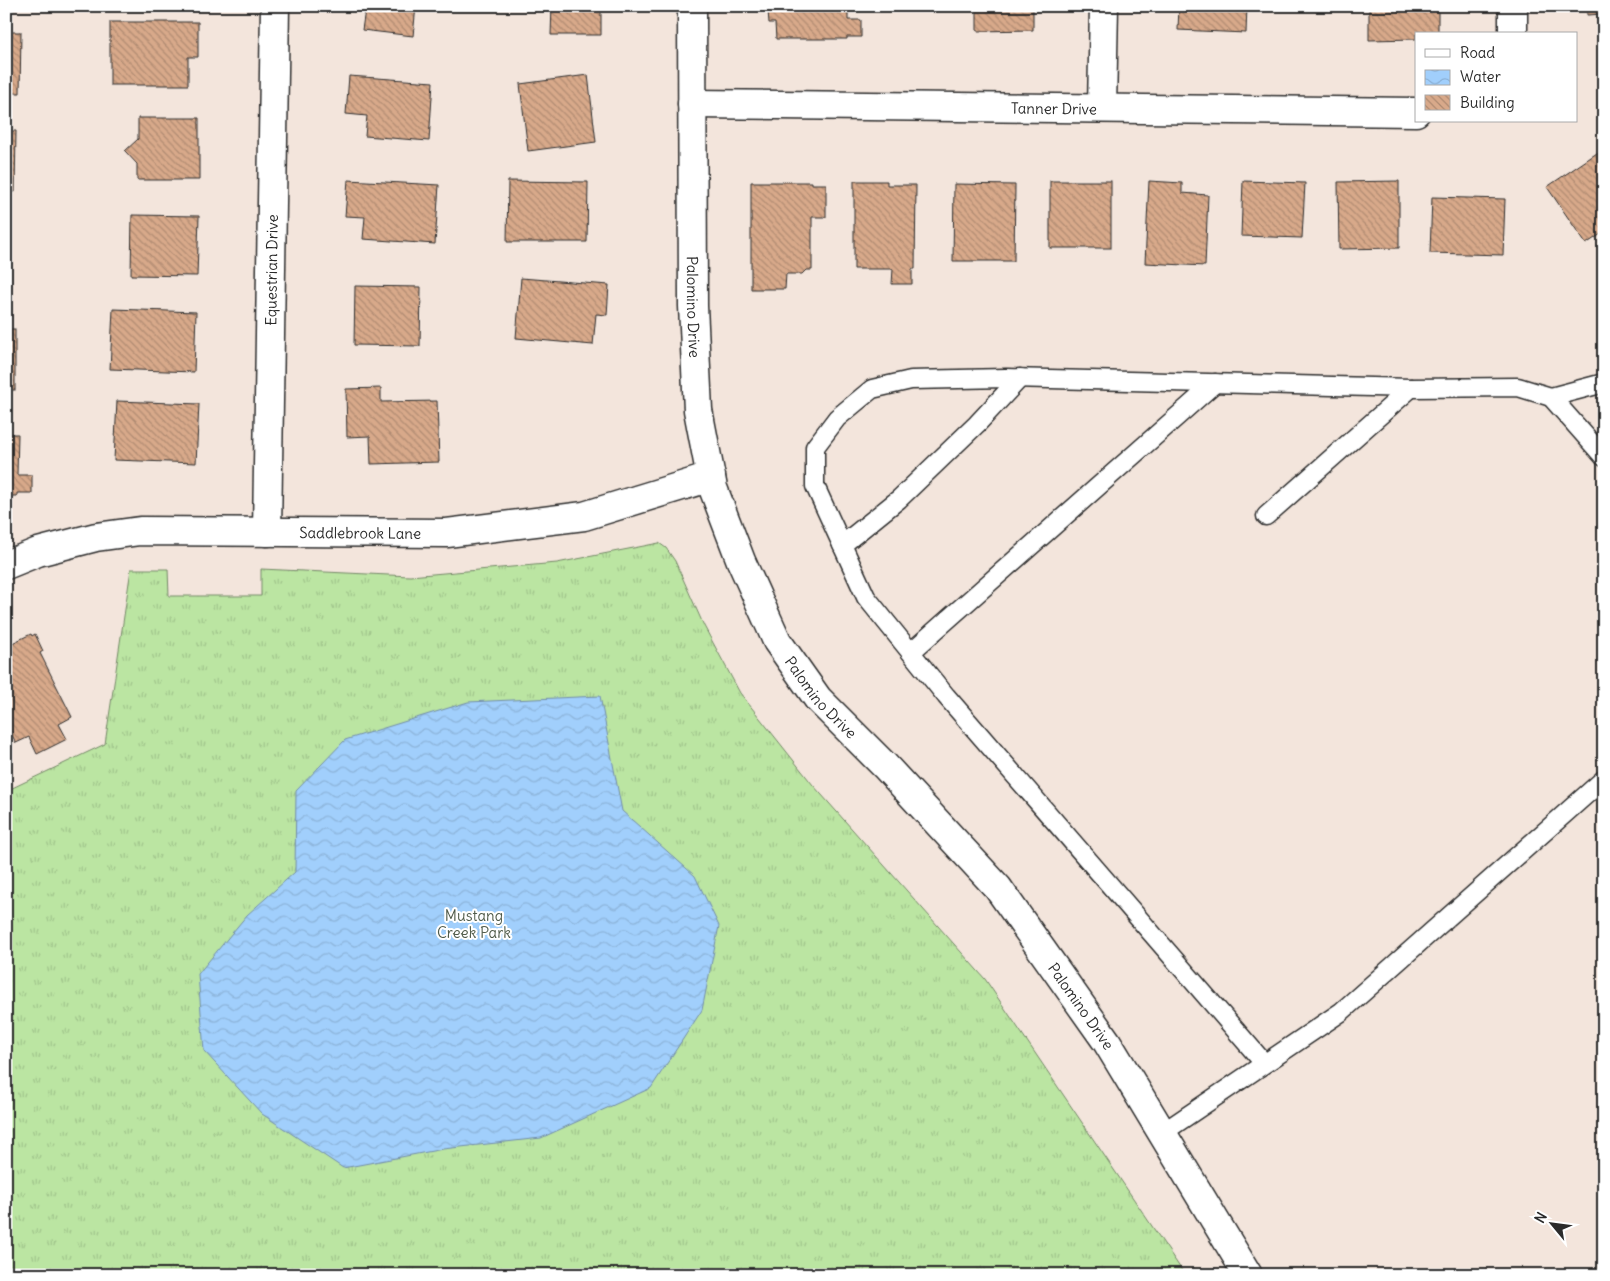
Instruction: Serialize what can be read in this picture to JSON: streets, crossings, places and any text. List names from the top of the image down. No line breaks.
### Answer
{"streets":{"street":["Tanner Drive","Equestrian Drive","Palomino Drive","Saddlebrook Lane"]},"crossings":[["Tanner Drive","Palomino Drive"],["Equestrian Drive","Saddlebrook Lane"],["Palomino Drive","Saddlebrook Lane"]],"parks":["Mustang Creek Park"],"legend":["Road","Water","Building"],"north":"top left"}
